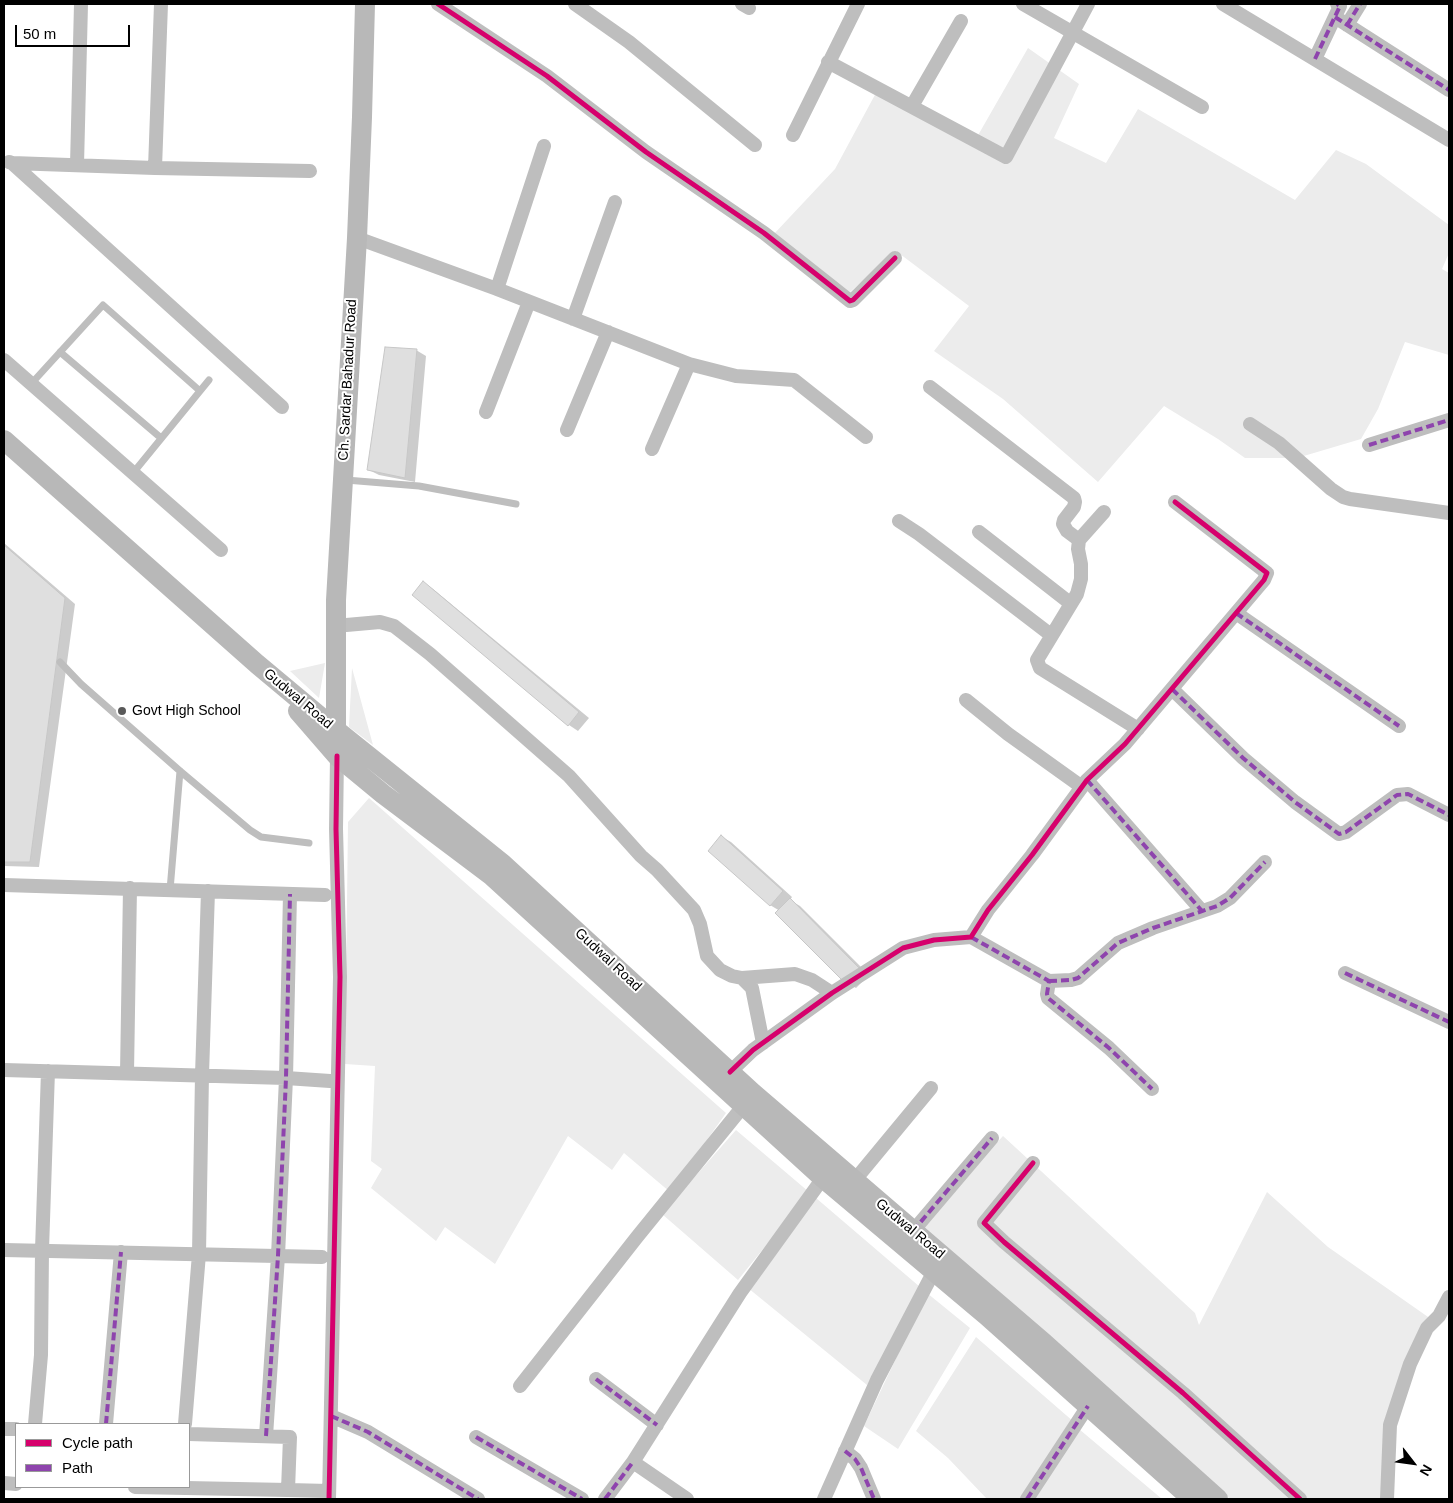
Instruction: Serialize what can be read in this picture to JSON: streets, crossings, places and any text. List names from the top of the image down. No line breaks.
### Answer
{"streets":{"main road":["Ch. Sardar Bahadur Road","Gudwal Road"]},"crossings":[["Ch. Sardar Bahadur Road","Gudwal Road"]],"places":["Govt High School"],"legend":["Cycle path","Path"],"scale_bar":"50 m","north":"bottom right"}
